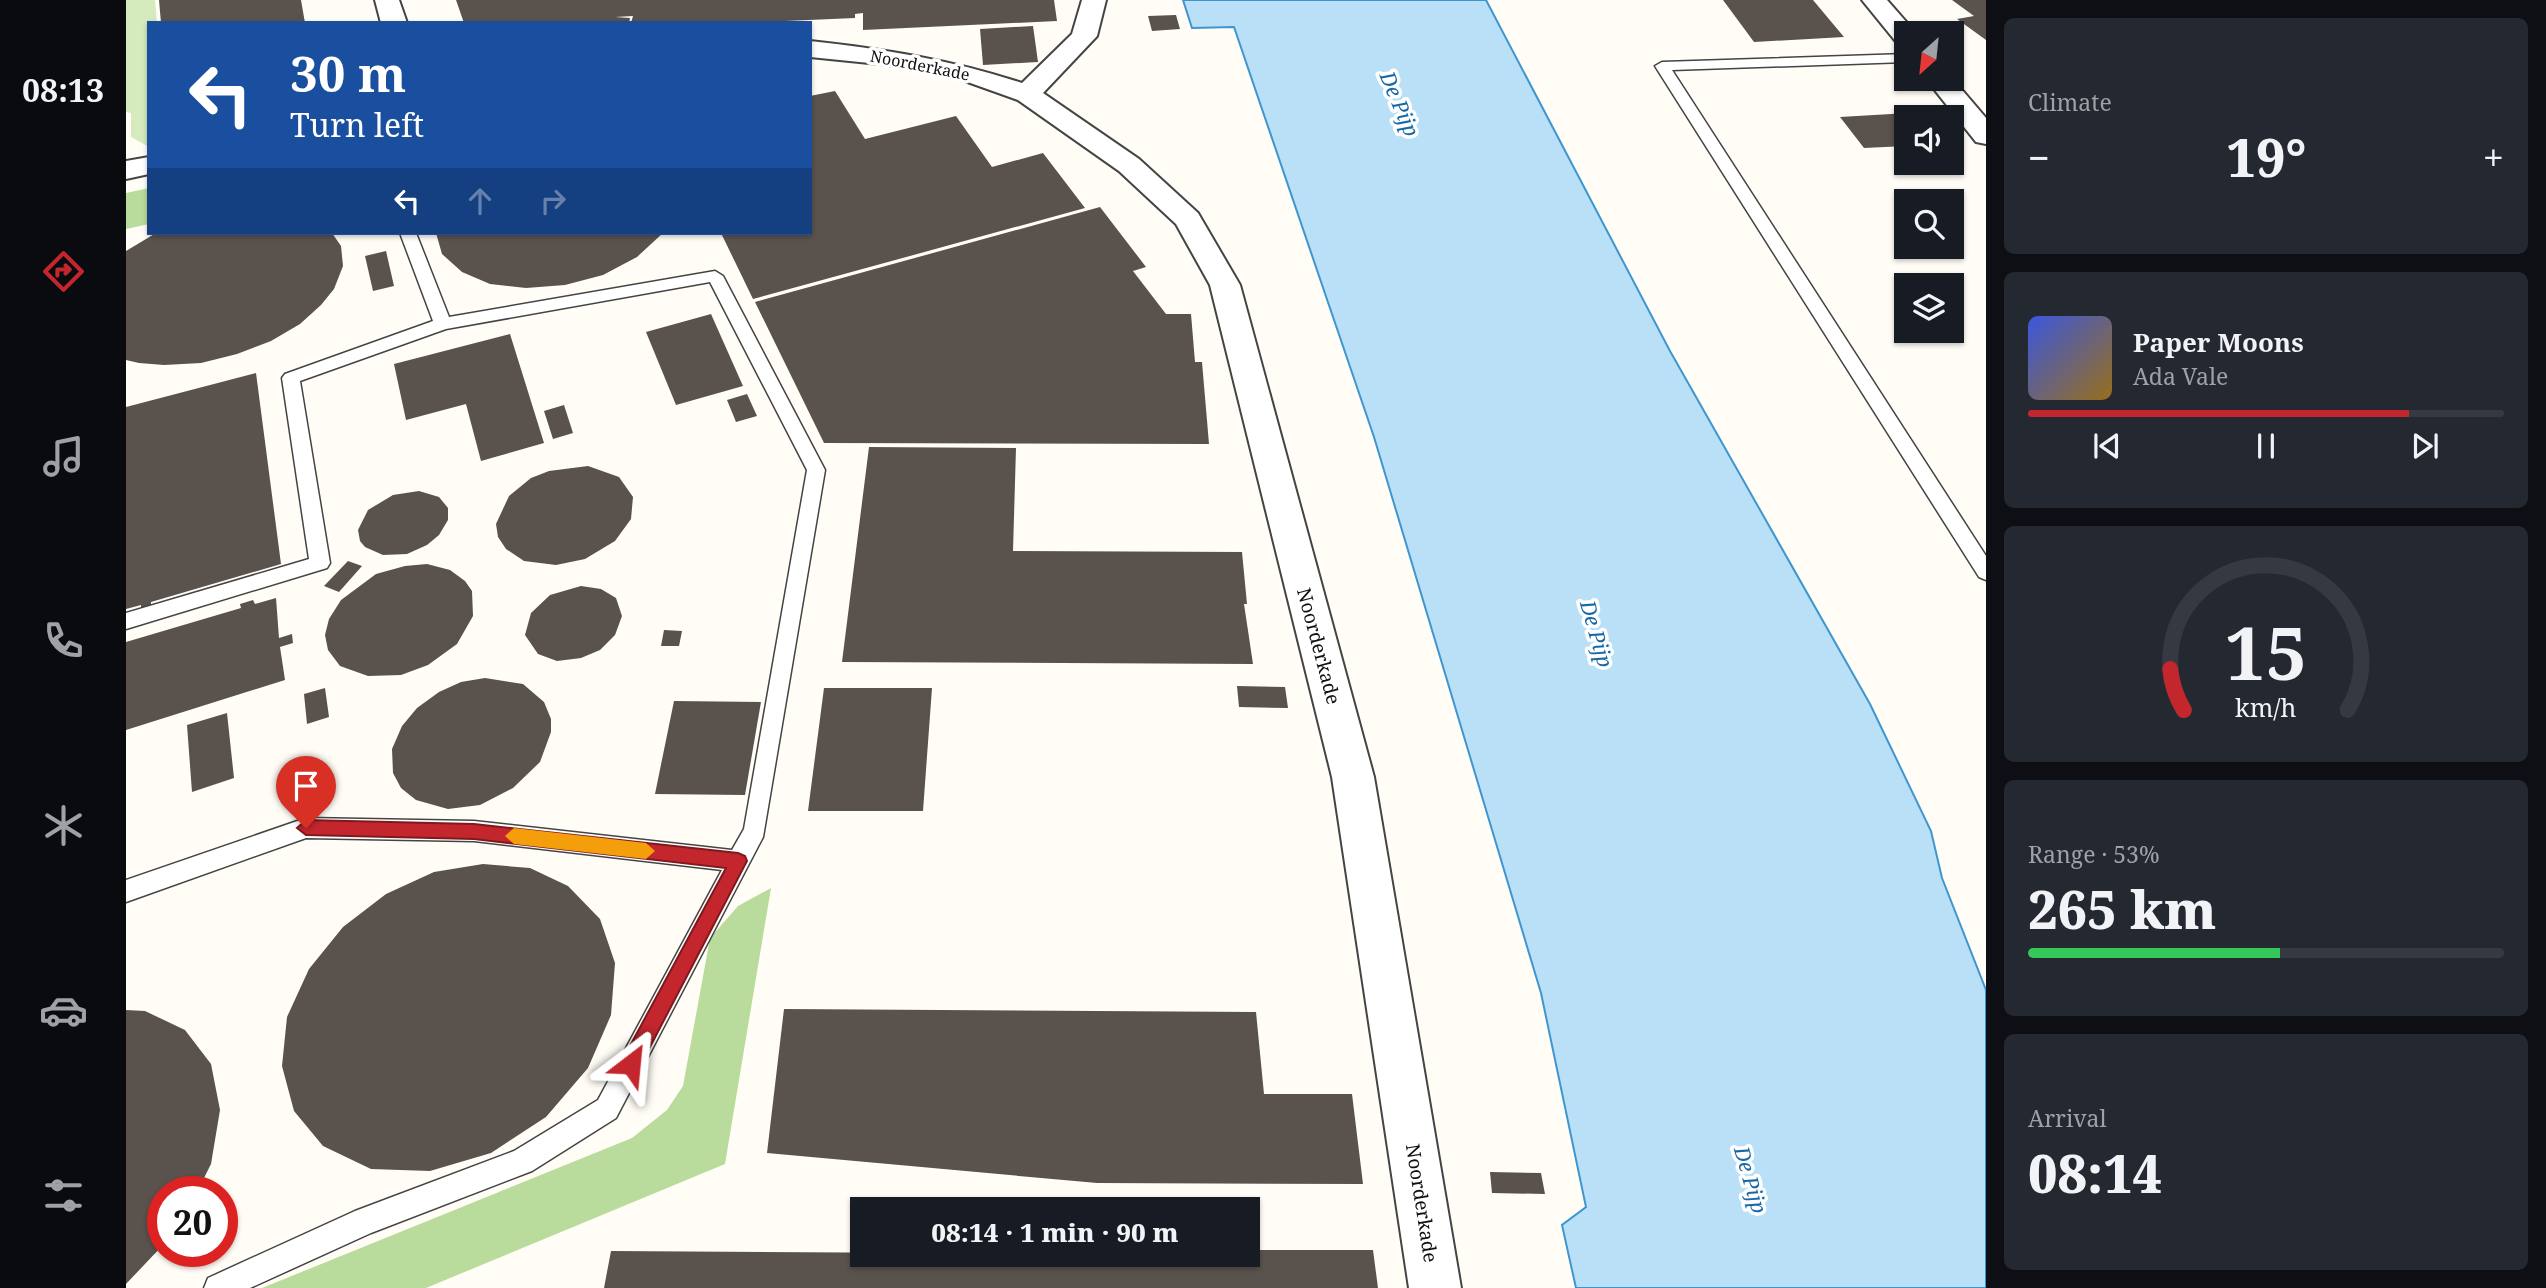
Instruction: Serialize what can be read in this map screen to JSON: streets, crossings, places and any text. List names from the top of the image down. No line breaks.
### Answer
{"streets":{"street":["Noorderkade"]},"water":["De Pijp"],"north":"bottom left","page":{"tabs":"08:13","tile":["Climate",["Range · 53%","265 km"],["Arrival","08:14"]],"turn":["30 m","Turn left"],"heat":["−","19°","+"],"song":["Paper Moons","Ada Vale"],"limit":"20","trip":"08:14 · 1 min · 90 m","gauge":["15","km/h"]}}
